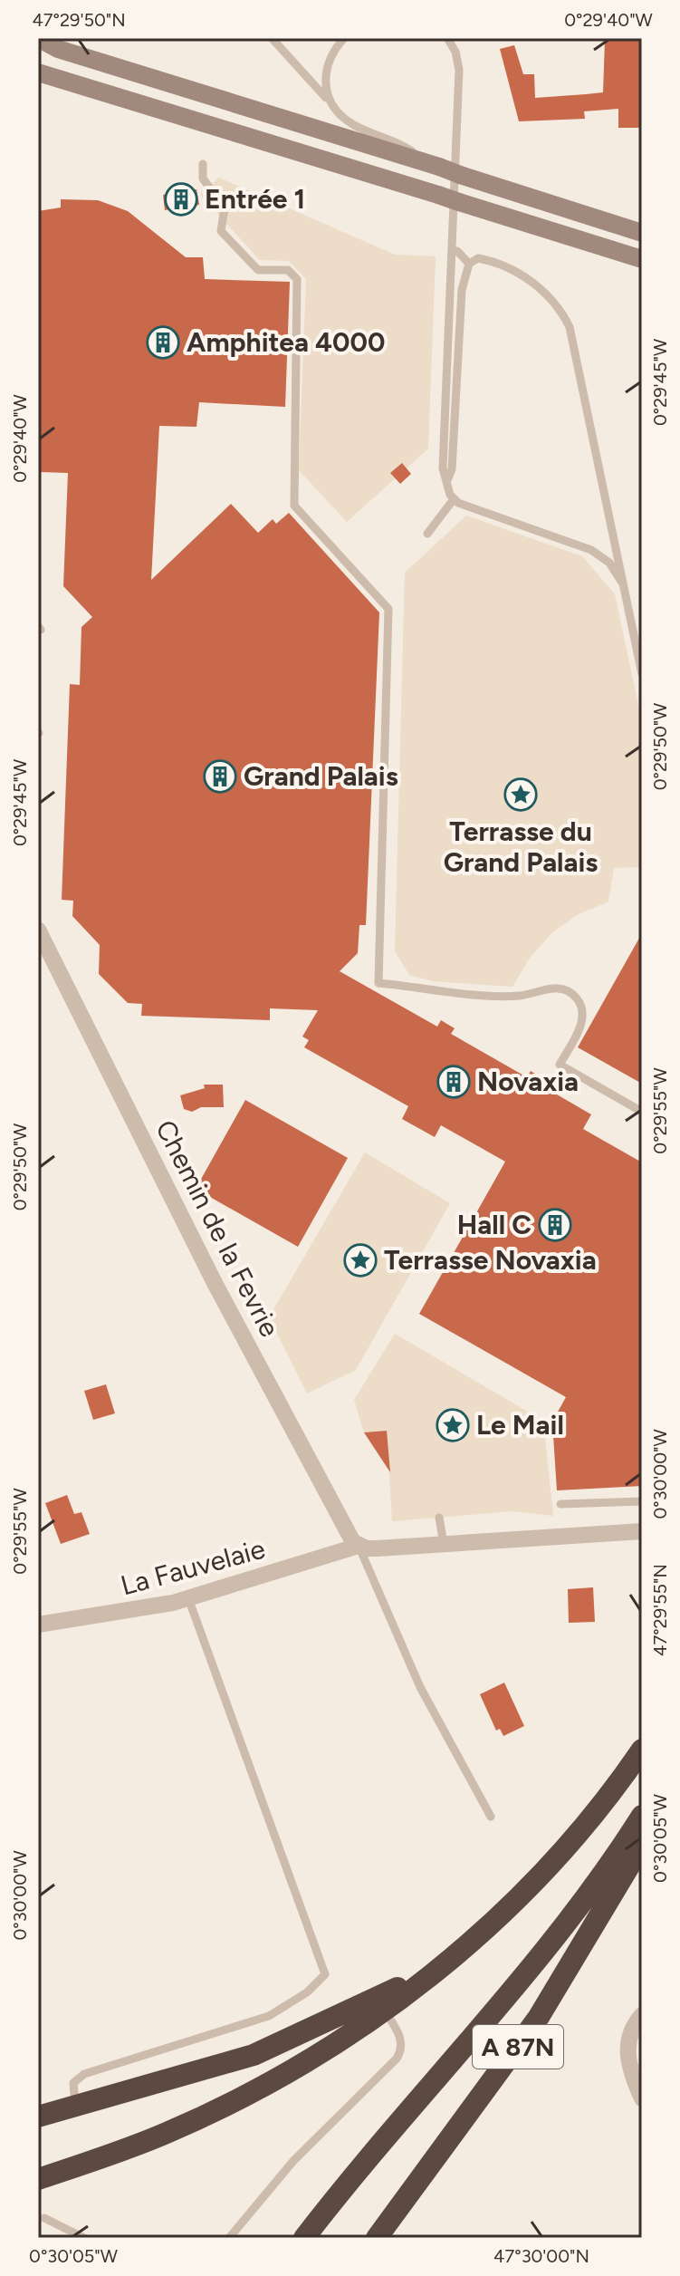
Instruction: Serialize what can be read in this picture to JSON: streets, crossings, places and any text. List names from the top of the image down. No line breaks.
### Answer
{"streets":{"highway":["A 87N"],"street":["Chemin de la Fevrie","La Fauvelaie"]},"crossings":[["Chemin de la Fevrie","La Fauvelaie"]],"places":{"building":["Entrée 1","Amphitea 4000","Grand Palais","Novaxia","Hall C"],"place":["Terrasse du Grand Palais","Terrasse Novaxia","Le Mail"]},"coordinates":["47°29'50\"N","0°29'40\"W","0°29'45\"W","0°29'50\"W","0°29'55\"W","0°30'00\"W","47°29'55\"N","0°30'05\"W","47°30'00\"N"]}
